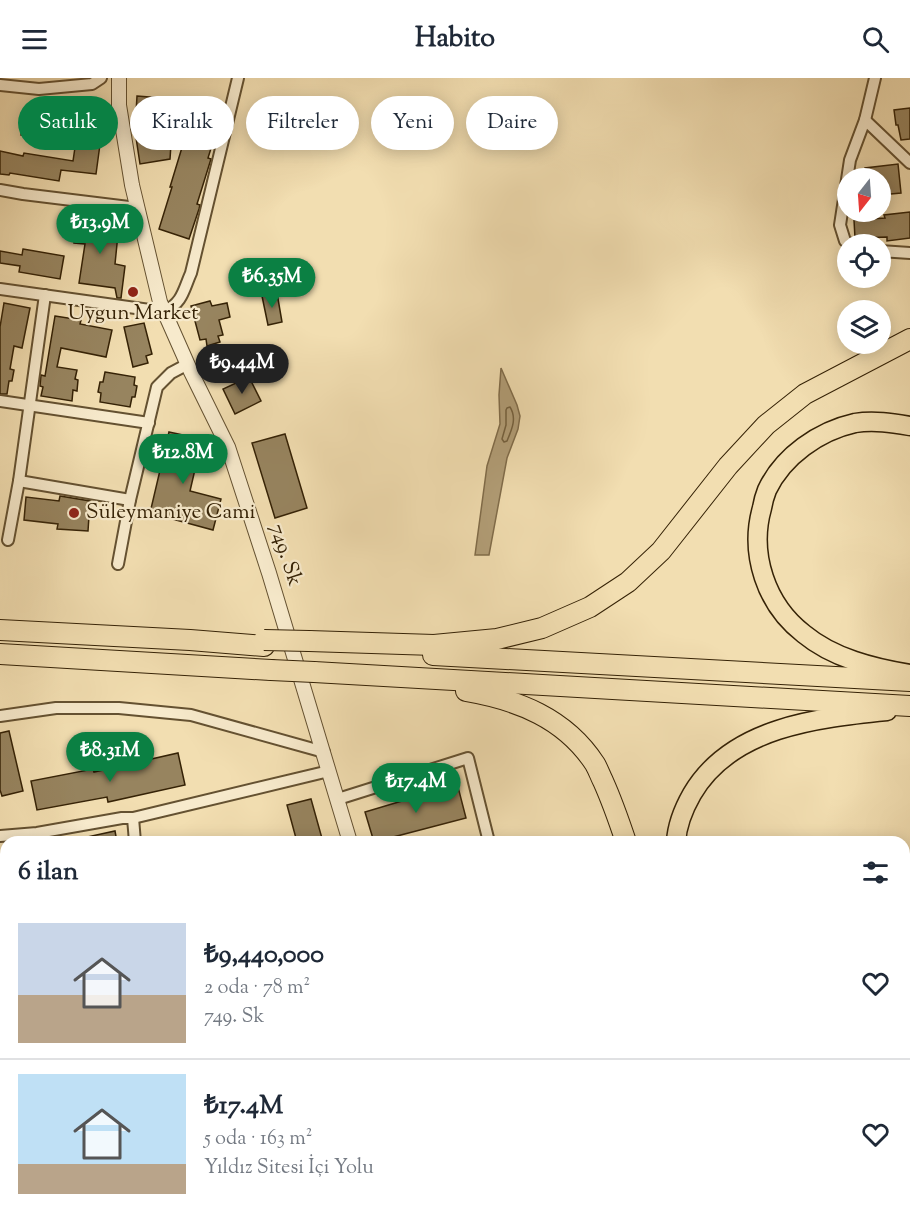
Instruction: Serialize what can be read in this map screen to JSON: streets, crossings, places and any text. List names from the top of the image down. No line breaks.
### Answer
{"streets":{"street":["749. Sk"]},"places":["Uygun Market","Süleymaniye Cami"],"north":"bottom","page":{"header":"Habito","chip":["Satılık","Kiralık","Filtreler","Yeni","Daire"],"price":["₺13.9M","₺6.35M","₺9.44M","₺12.8M","₺8.31M","₺17.4M"],"heading":"6 ilan","list":[{"name":"₺9,440,000","note":"2 oda · 78 m² · 749. Sk"},{"name":"₺17.4M","note":"5 oda · 163 m² · Yıldız Sitesi İçi Yolu"}]}}
